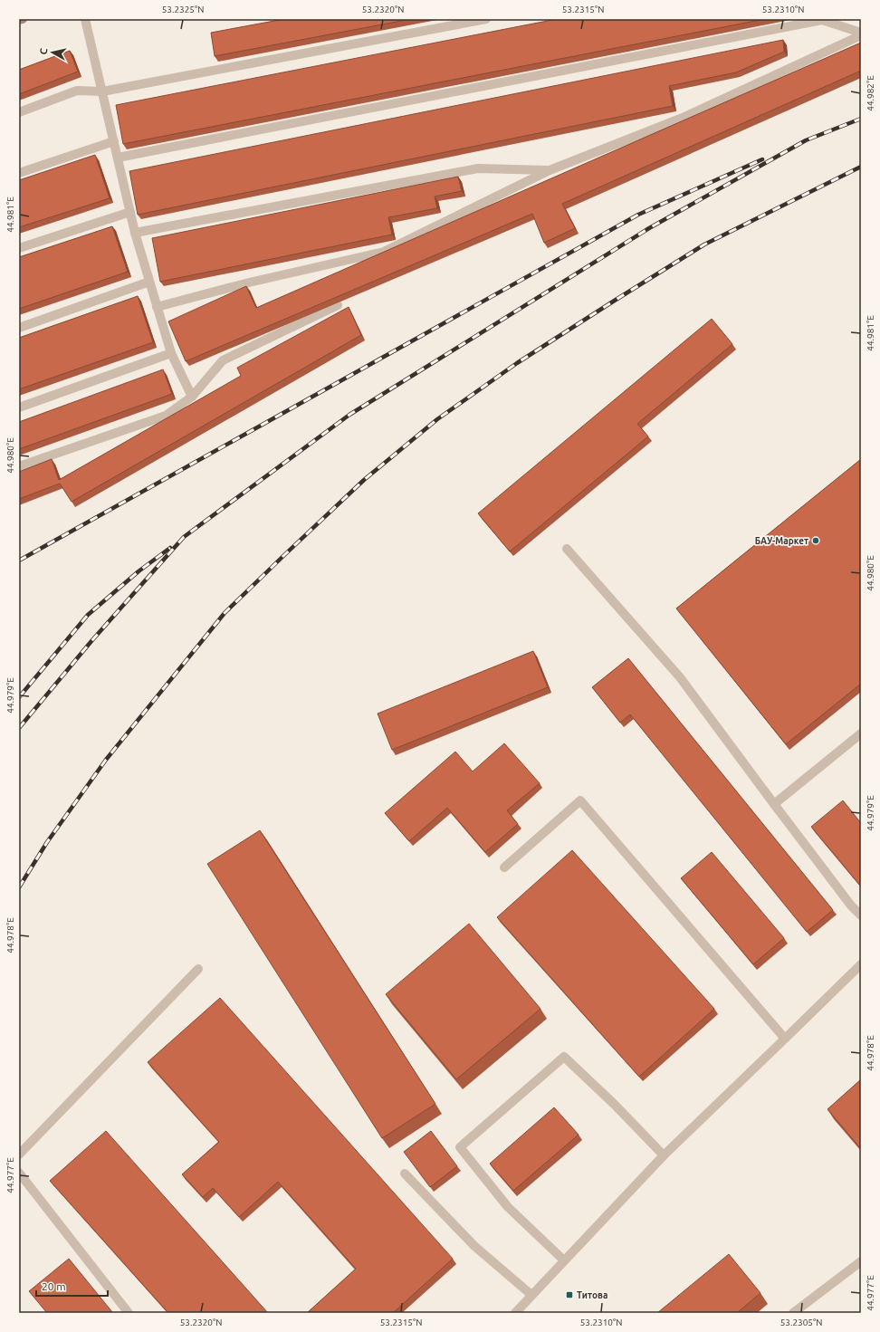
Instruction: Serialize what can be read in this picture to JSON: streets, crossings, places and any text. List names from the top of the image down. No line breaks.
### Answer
{"places":{"other":["БАУ-Маркет"],"transit":["Титова"]},"scale_bar":"20 m","north":"left","coordinates":["53.2325°N","53.2320°N","53.2315°N","53.2310°N","44.982°E","44.981°E","44.980°E","44.979°E","44.978°E","44.977°E","53.2305°N"]}
